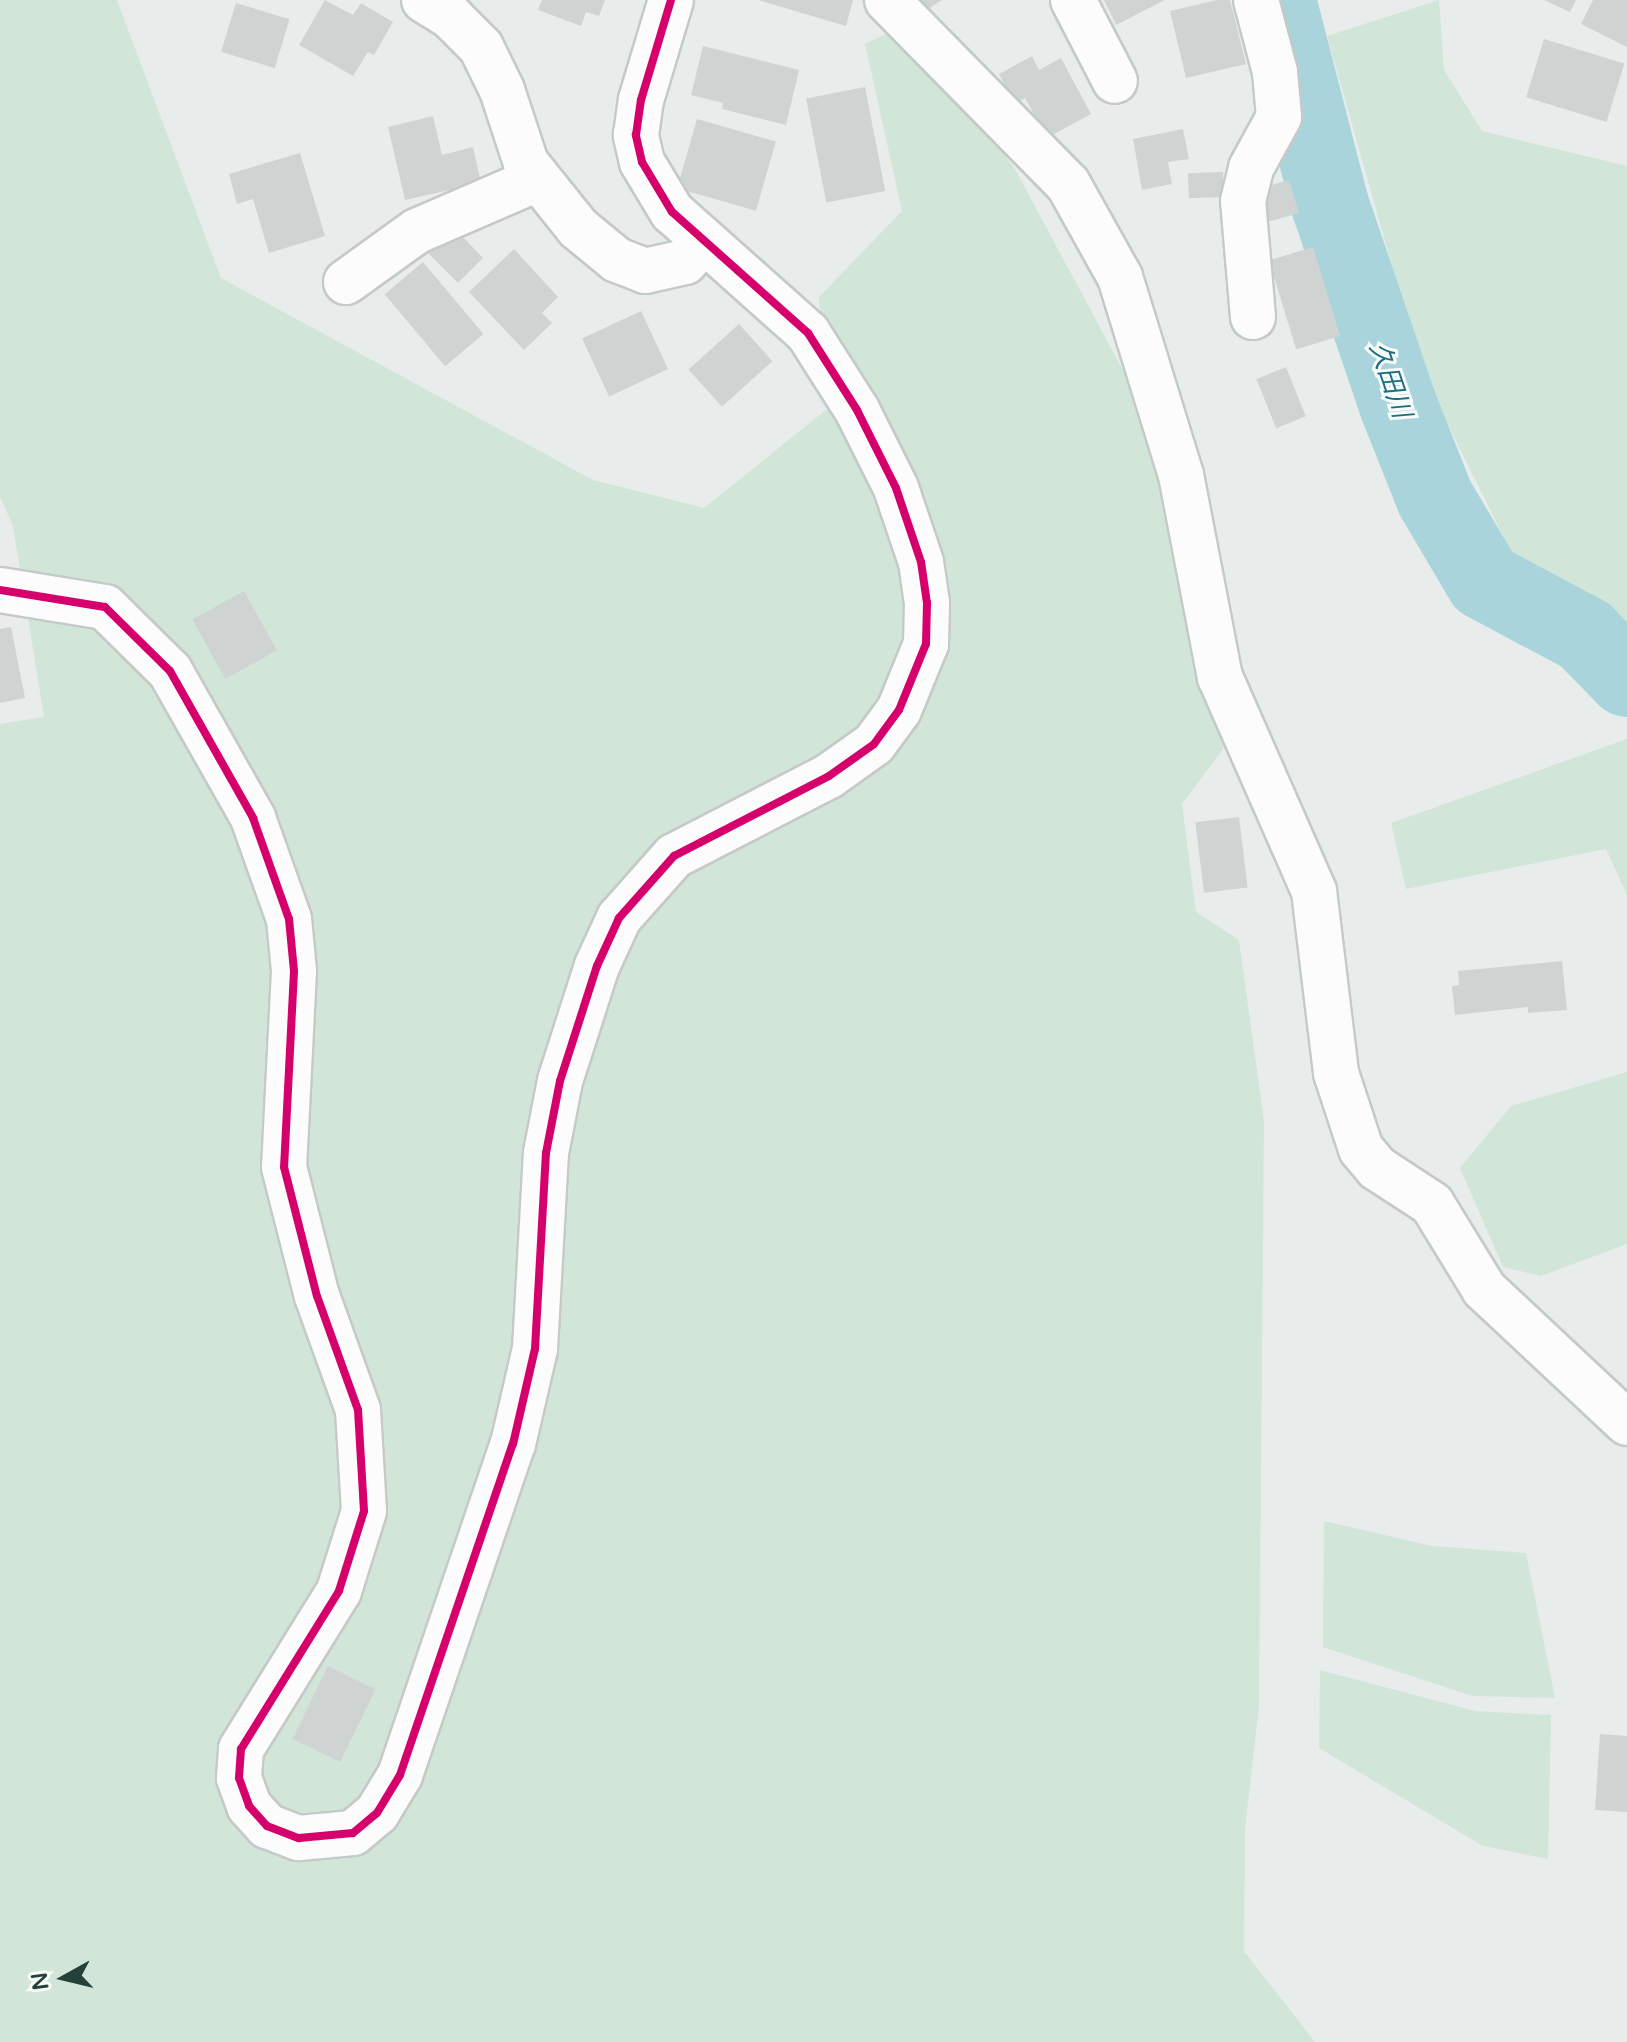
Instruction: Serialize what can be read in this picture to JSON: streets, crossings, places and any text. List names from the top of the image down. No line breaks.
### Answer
{"water":["久田川"],"north":"left"}
